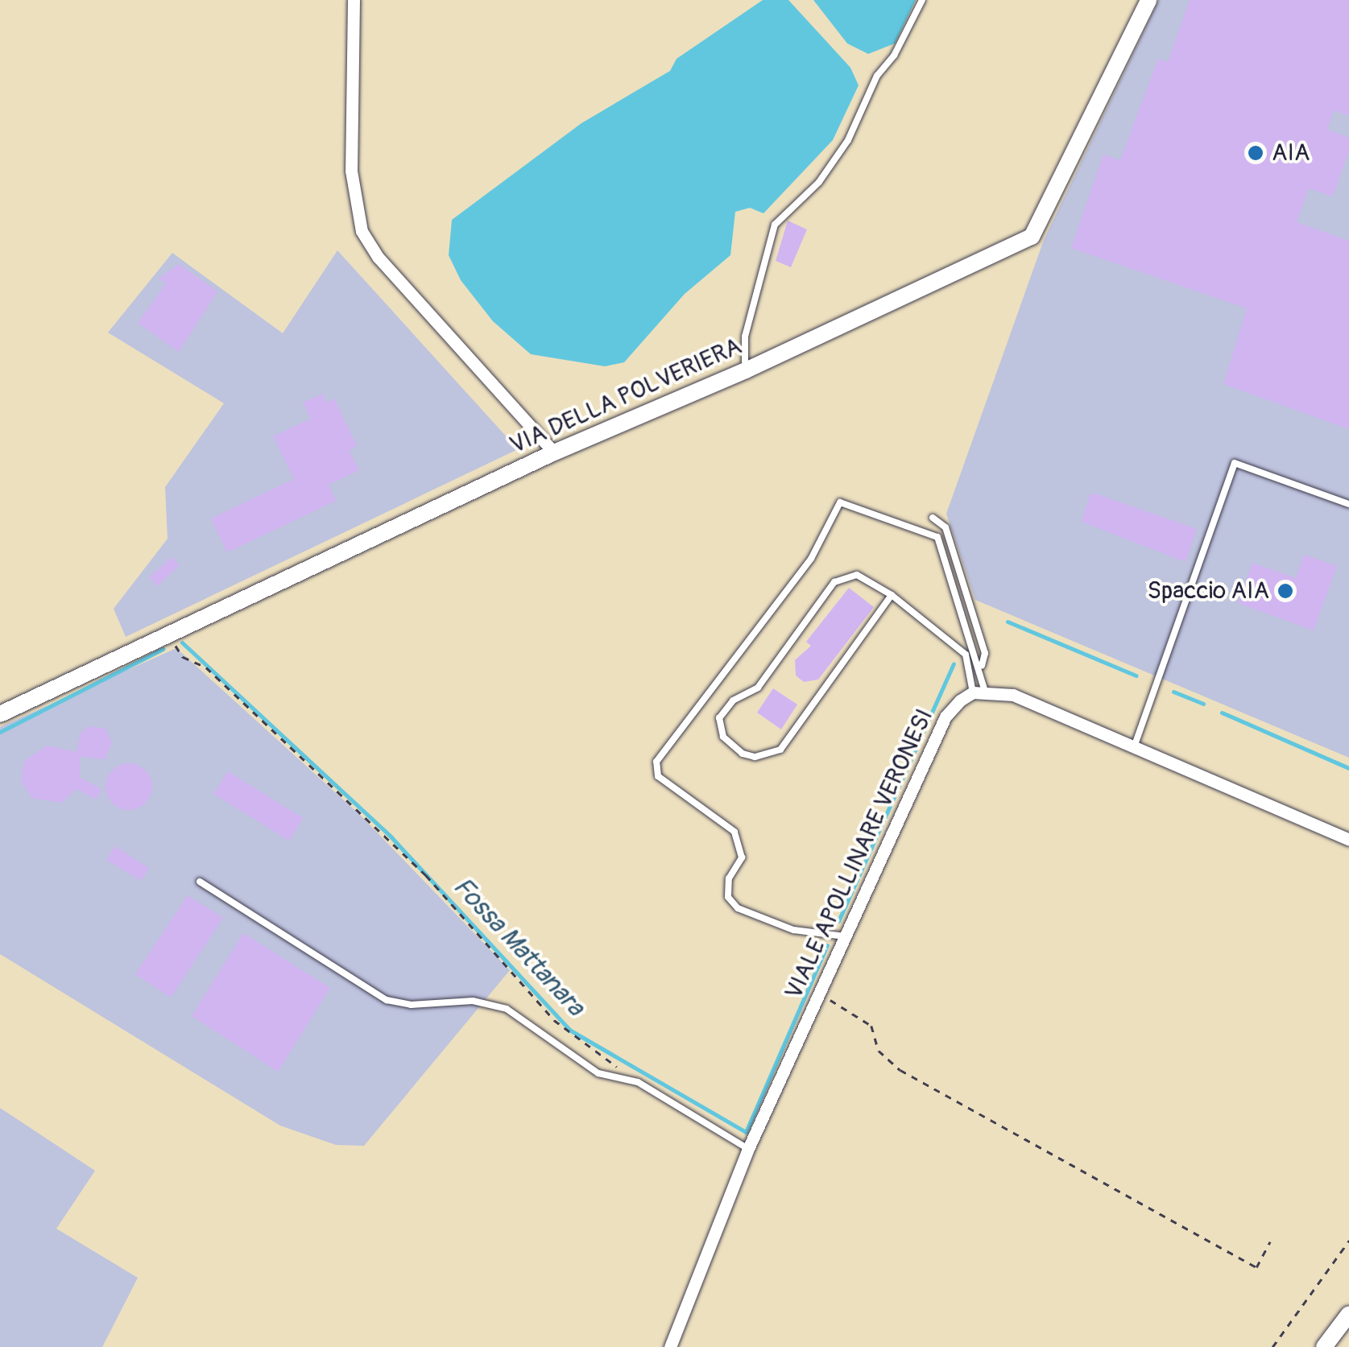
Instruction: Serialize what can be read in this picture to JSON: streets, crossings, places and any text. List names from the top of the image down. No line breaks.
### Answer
{"streets":{"street":["VIA DELLA POLVERIERA","VIALE APOLLINARE VERONESI"]},"water":["Fossa Mattanara"],"places":["AIA","Spaccio AIA"]}
